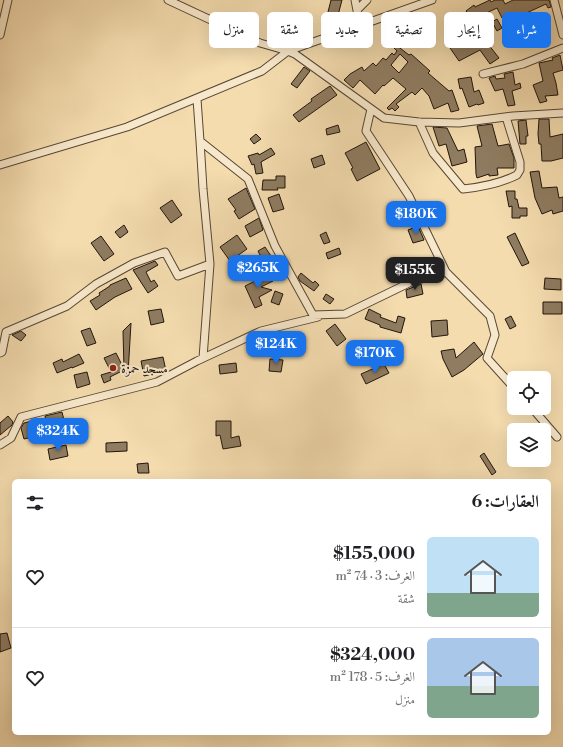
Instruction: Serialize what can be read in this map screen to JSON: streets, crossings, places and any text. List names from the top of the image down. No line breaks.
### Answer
{"places":["مسجد حمزة"],"page":{"chip":["شراء","إيجار","تصفية","جديد","شقة","منزل"],"price":["$180K","$265K","$155K","$124K","$170K","$324K"],"heading":"العقارات: 6","list":[{"name":"$155,000","note":"الغرف: 3 · 74 m² · شقة"},{"name":"$324,000","note":"الغرف: 5 · 178 m² · منزل"}]}}
